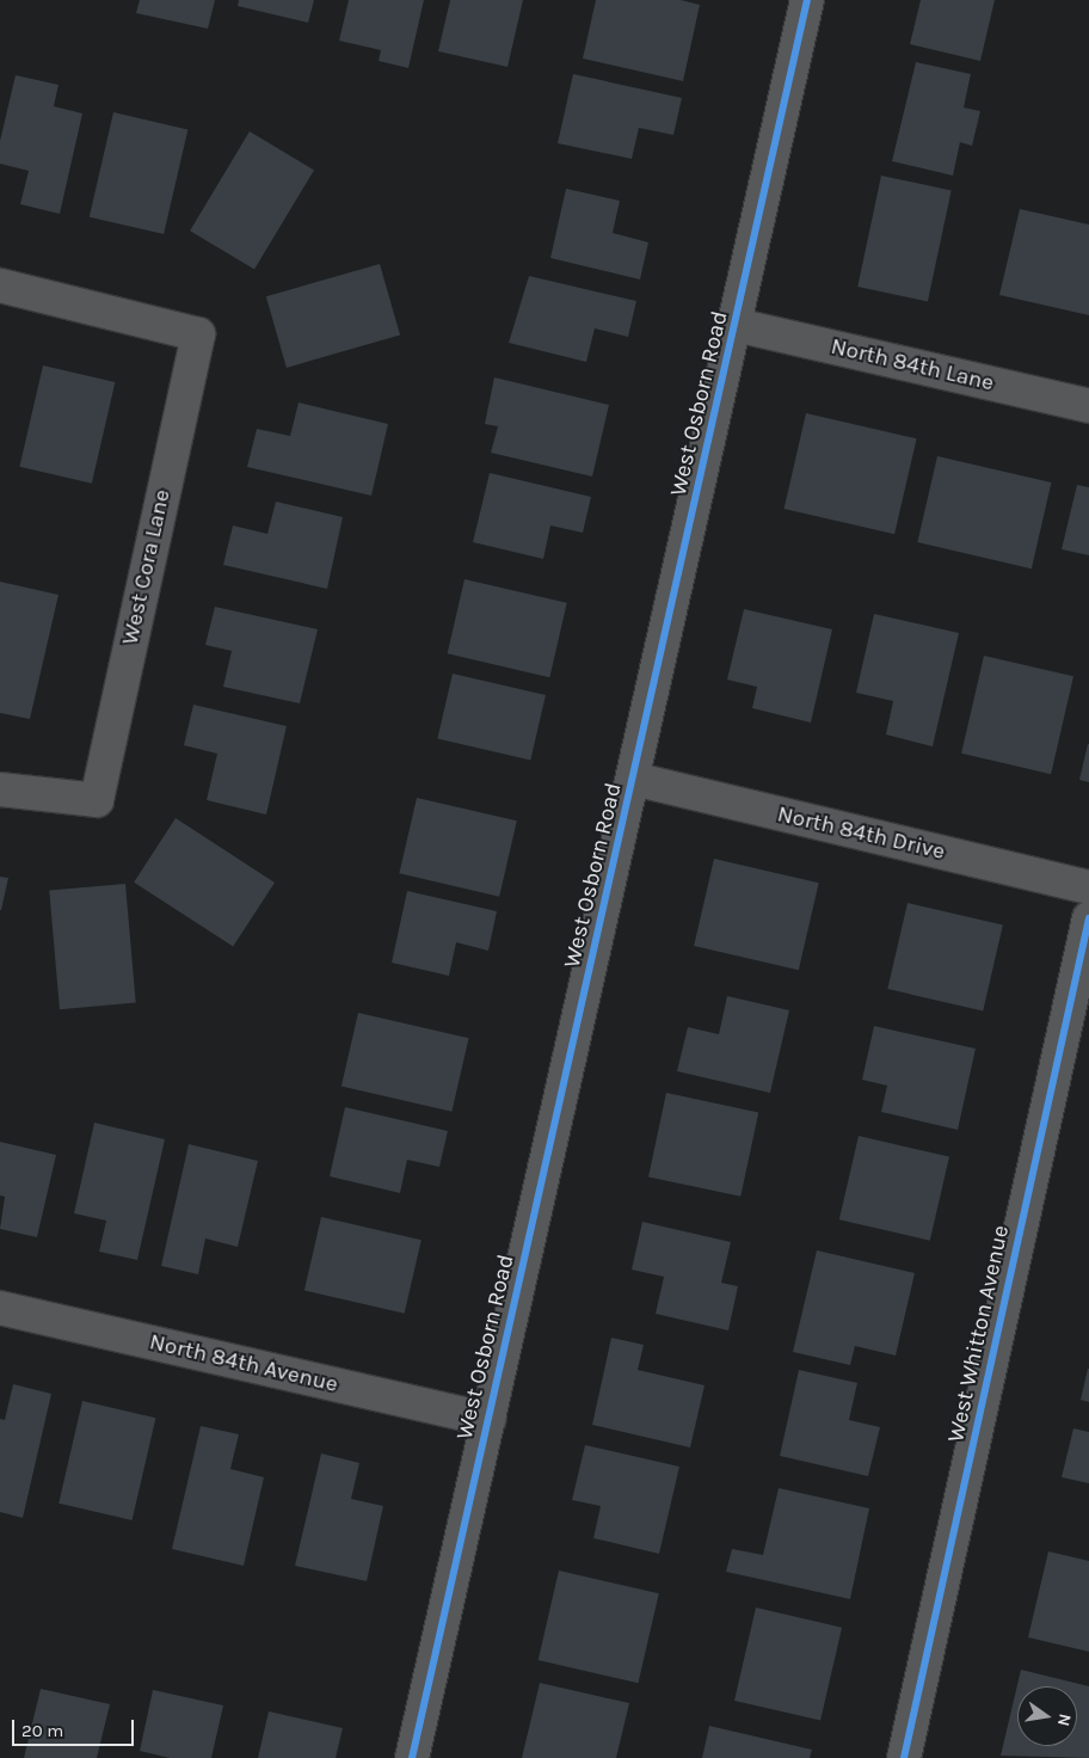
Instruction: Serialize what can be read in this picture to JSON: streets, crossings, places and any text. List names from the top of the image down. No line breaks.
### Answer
{"streets":{"street":["North 84th Lane","West Osborn Road","West Cora Lane","North 84th Drive","West Whitton Avenue","North 84th Avenue"]},"crossings":[["North 84th Lane","West Osborn Road"],["West Osborn Road","North 84th Drive"],["West Osborn Road","North 84th Avenue"]],"scale_bar":"20 m","north":"right"}
